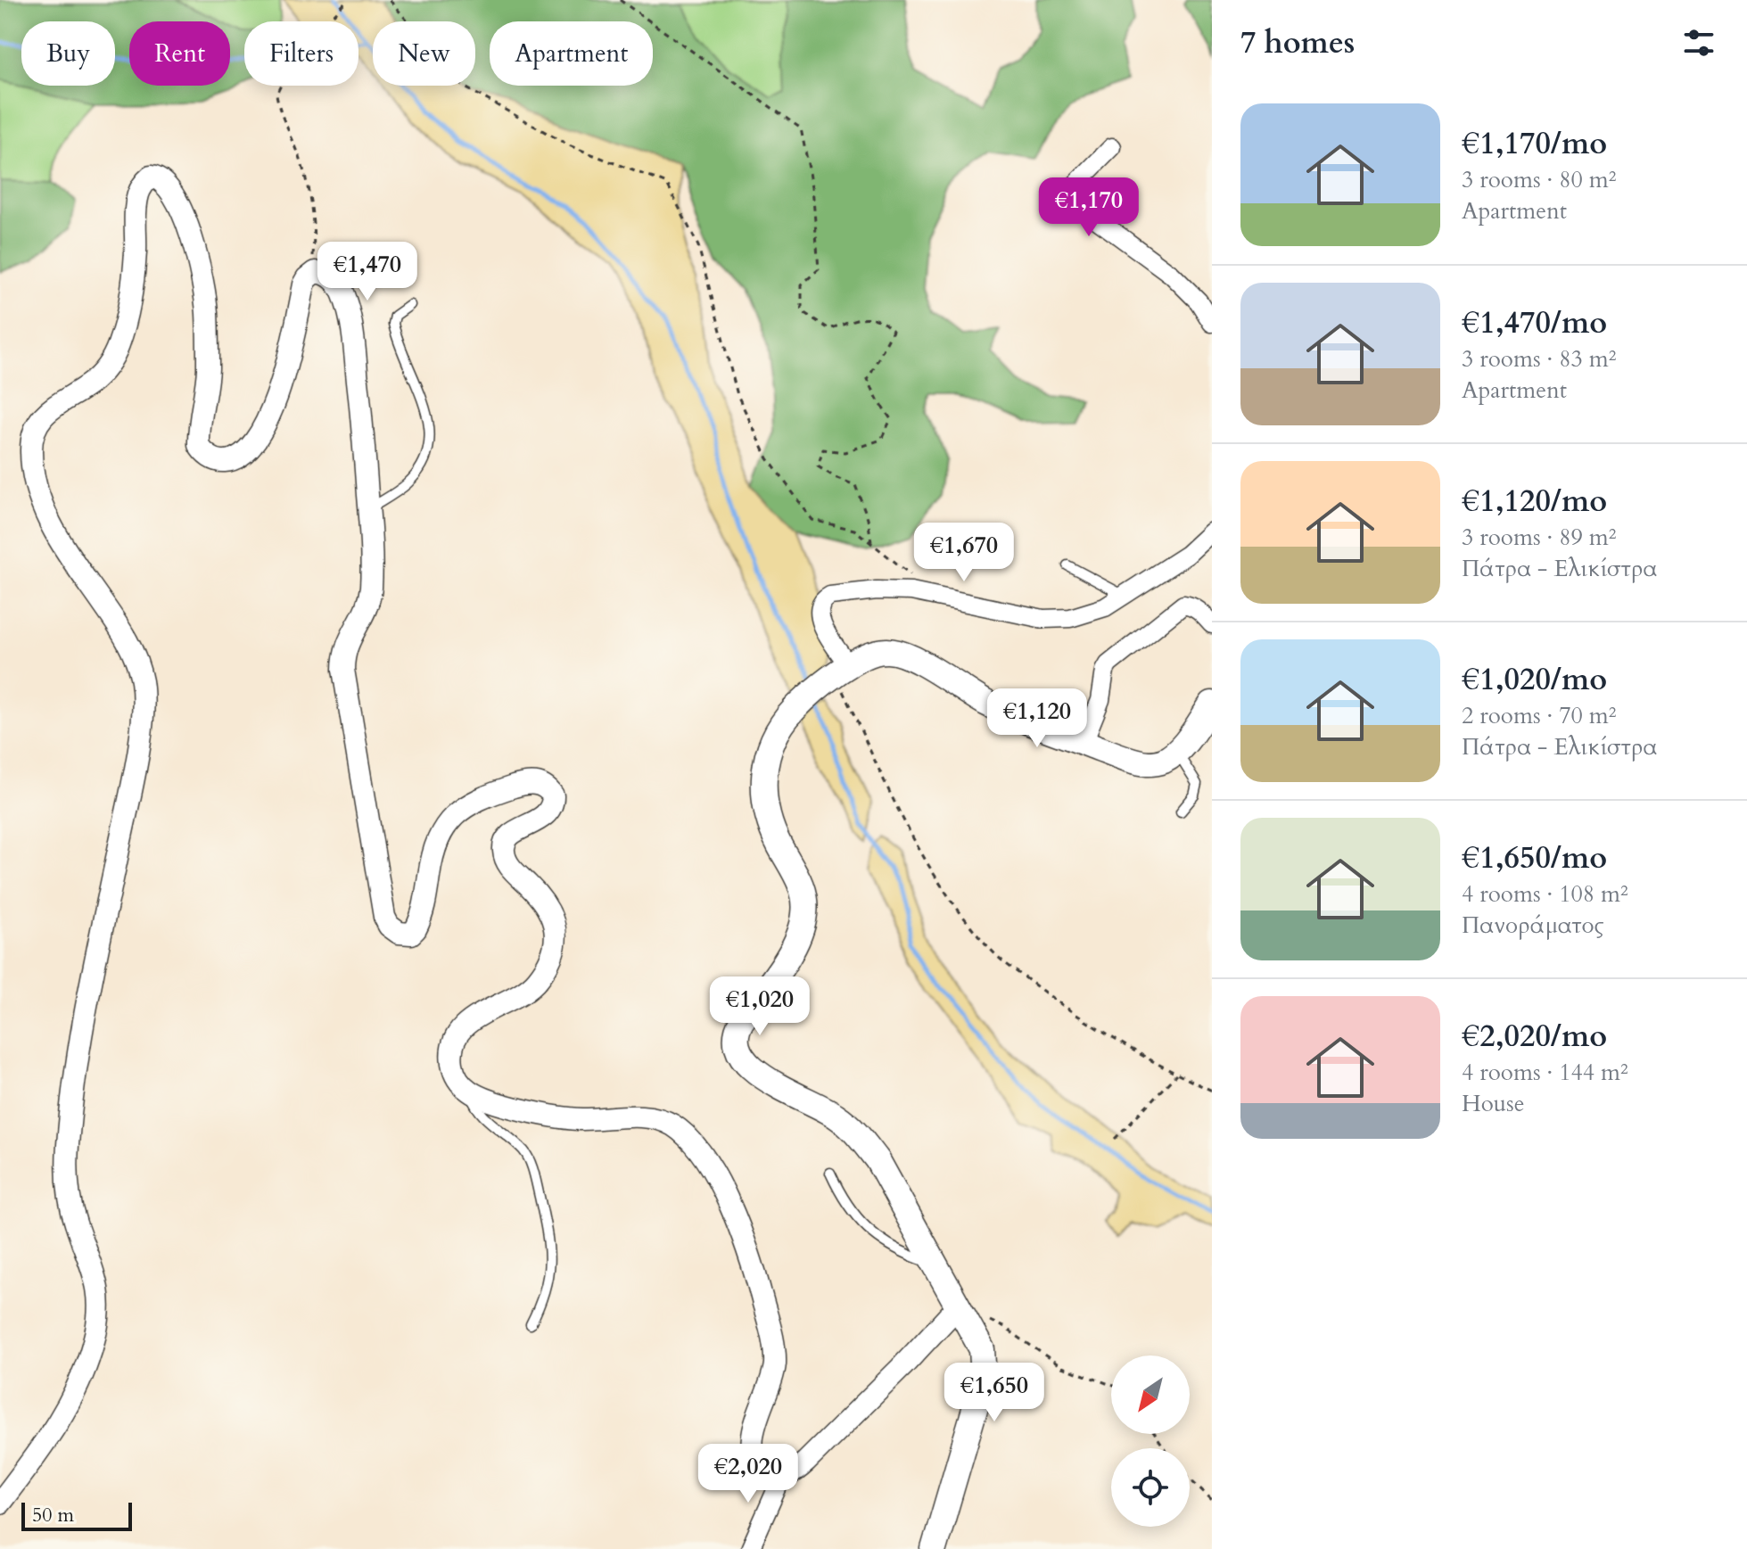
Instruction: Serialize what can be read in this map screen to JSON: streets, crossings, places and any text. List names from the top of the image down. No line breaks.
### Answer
{"scale_bar":"50 m","north":"bottom left","page":{"heading":"7 homes","chip":["Buy","Rent","Filters","New","Apartment"],"list":[{"name":"€1,170/mo","note":"3 rooms · 80 m² · Apartment"},{"name":"€1,470/mo","note":"3 rooms · 83 m² · Apartment"},{"name":"€1,120/mo","note":"3 rooms · 89 m² · Πάτρα - Ελικίστρα"},{"name":"€1,020/mo","note":"2 rooms · 70 m² · Πάτρα - Ελικίστρα"},{"name":"€1,650/mo","note":"4 rooms · 108 m² · Πανοράματος"},{"name":"€2,020/mo","note":"4 rooms · 144 m² · House"}],"price":["€1,170","€1,470","€1,670","€1,120","€1,020","€1,650","€2,020"],"scale":"50 m"}}
